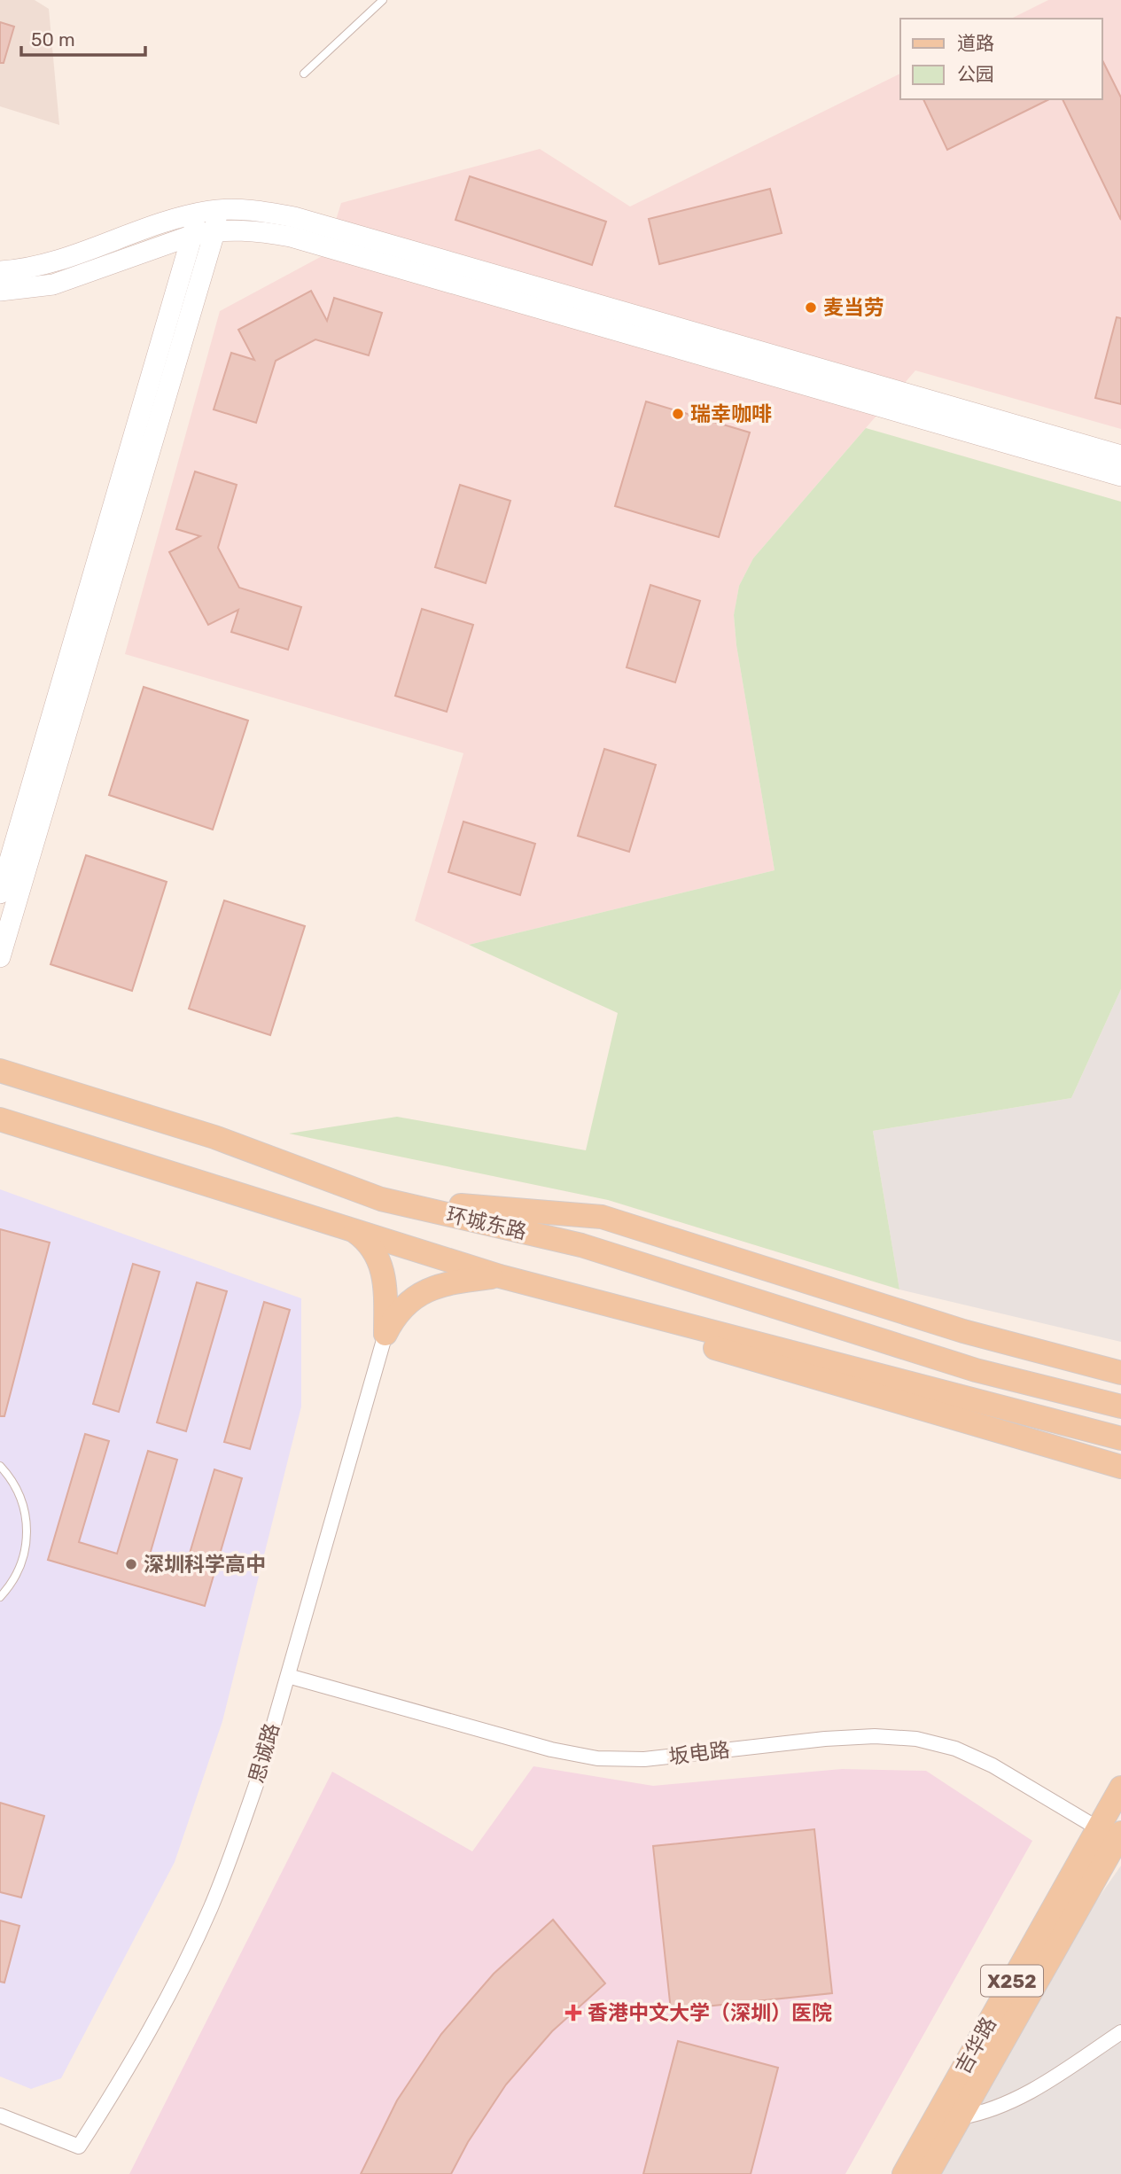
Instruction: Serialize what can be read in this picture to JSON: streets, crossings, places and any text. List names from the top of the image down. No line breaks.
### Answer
{"streets":{"main road":["环城东路","X252","吉华路"],"street":["思诚路","坂电路"]},"crossings":[["思诚路","坂电路"],["坂电路","吉华路"]],"places":{"other":["麦当劳","瑞幸咖啡","深圳科学高中"],"health":["香港中文大学（深圳）医院"]},"legend":["道路","公园"],"scale_bar":"50 m"}
